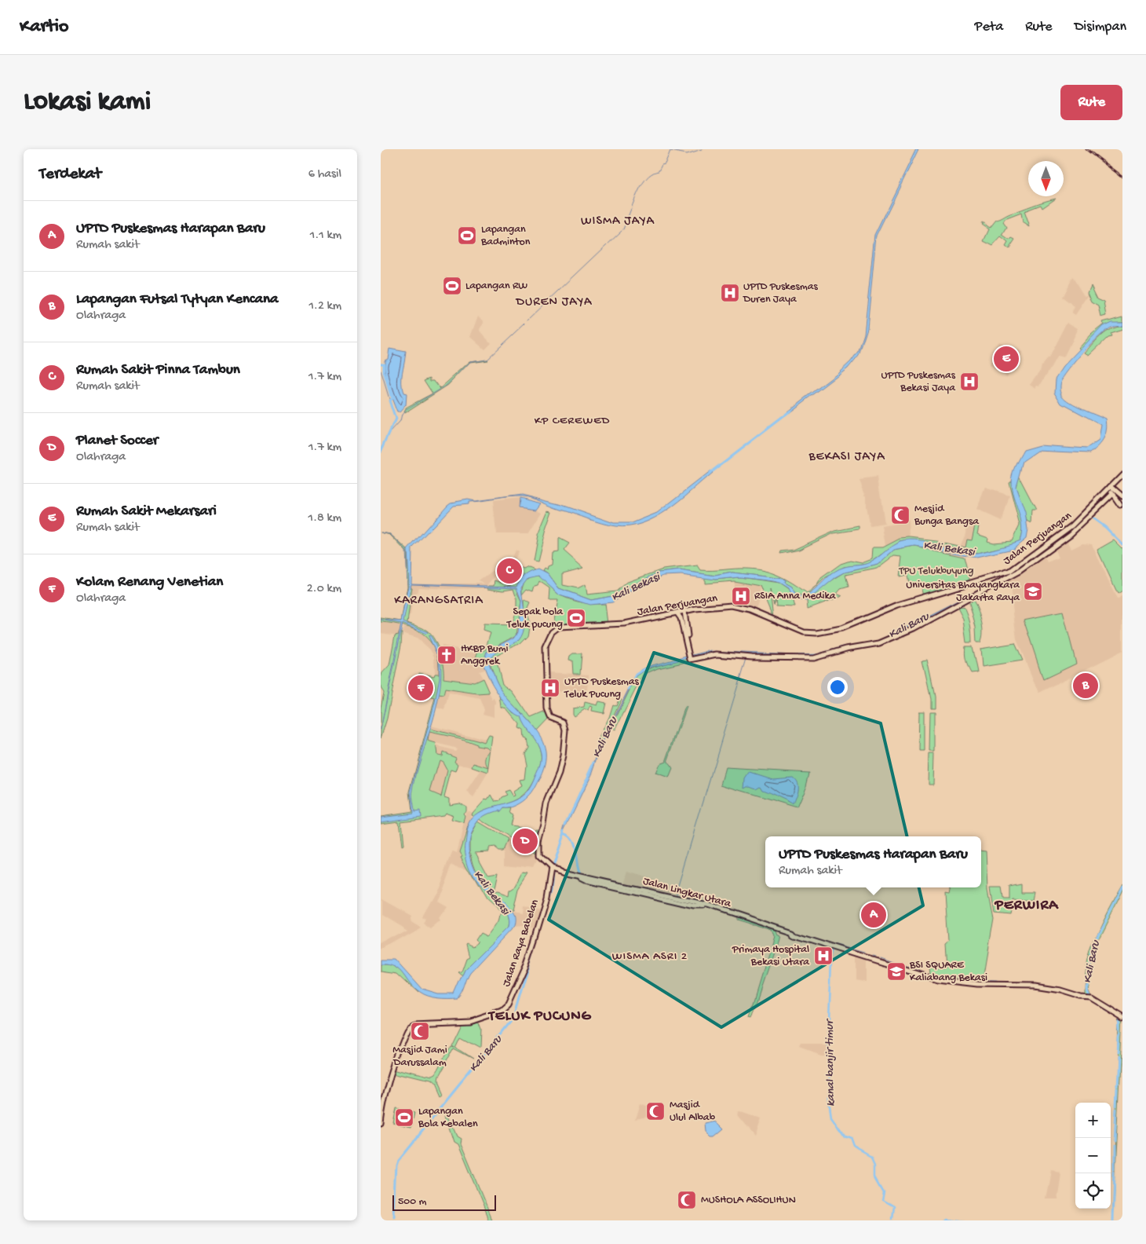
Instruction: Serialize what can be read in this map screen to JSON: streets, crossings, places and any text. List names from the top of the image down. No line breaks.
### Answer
{"streets":{"main road":["Jalan Perjuangan","Jalan Lingkar Utara","Jalan Raya Babelan"]},"crossings":[["Jalan Perjuangan","Jalan Lingkar Utara"],["Jalan Lingkar Utara","Jalan Raya Babelan"]],"districts":["WISMA JAYA","DUREN JAYA","KP CEREWED","BEKASI JAYA","KARANGSATRIA","PERWIRA","WISMA ASRI 2","TELUK PUCUNG"],"water":["Kali Bekasi","Kali Baru","kanal banjir timur"],"parks":["TPU Telukbuyung"],"places":{"sports":["Lapangan Badminton","Lapangan RW","Sepak bola Teluk pucung","Lapangan Bola Kebalen"],"hospital":["UPTD Puskesmas Duren Jaya","UPTD Puskesmas Bekasi Jaya","RSIA Anna Medika","UPTD Puskesmas Teluk Pucung","Primaya Hospital Bekasi Utara"],"mosque":["Mesjid Bunga Bangsa","Masjid Jami Darussalam","Masjid Ulul Albab","MUSHOLA ASSOLIHUN"],"school or university":["Universitas Bhayangkara Jakarta Raya","BSI SQUARE Kaliabang Bekasi"],"church":["HKBP Bumi Anggrek"]},"scale_bar":"500 m","north":"bottom","page":{"header":"Kartio","nav":["Peta","Rute","Disimpan"],"buttons":"Rute","title":"Lokasi kami","heading":["Terdekat","6 hasil"],"list":[{"mark":"A","name":"UPTD Puskesmas Harapan Baru","note":"Rumah sakit","value":"1.1 km"},{"mark":"B","name":"Lapangan Futsal Tytyan Kencana","note":"Olahraga","value":"1.2 km"},{"mark":"C","name":"Rumah Sakit Pinna Tambun","note":"Rumah sakit","value":"1.7 km"},{"mark":"D","name":"Planet Soccer","note":"Olahraga","value":"1.7 km"},{"mark":"E","name":"Rumah Sakit Mekarsari","note":"Rumah sakit","value":"1.8 km"},{"mark":"F","name":"Kolam Renang Venetian","note":"Olahraga","value":"2.0 km"}],"pins":["E","C","B","F","D","A"],"popup":["UPTD Puskesmas Harapan Baru","Rumah sakit"],"map_buttons":["+","−"],"scale":"500 m"}}
